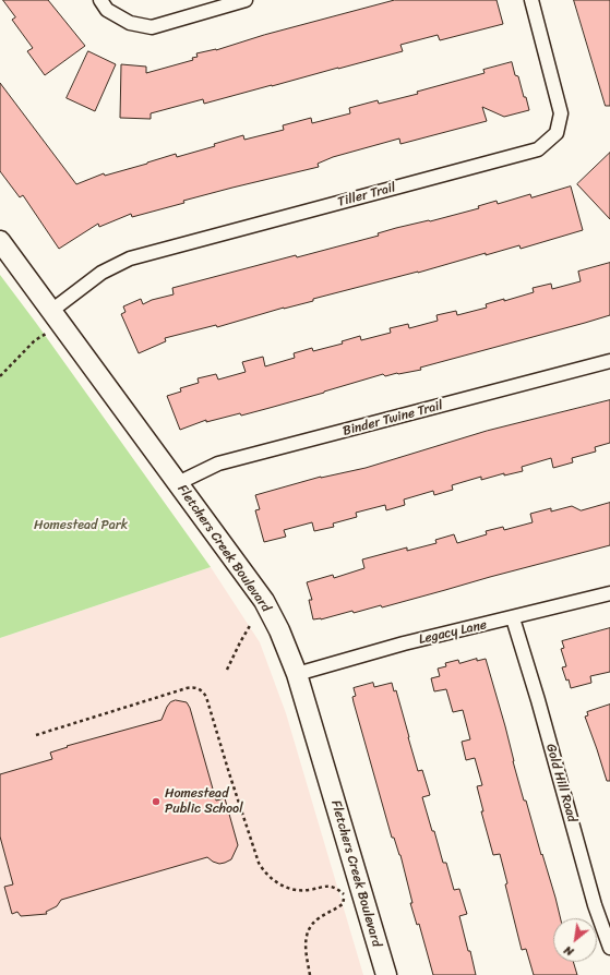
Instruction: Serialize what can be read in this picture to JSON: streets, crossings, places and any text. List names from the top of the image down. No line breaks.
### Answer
{"streets":{"street":["Tiller Trail","Binder Twine Trail","Fletchers Creek Boulevard","Legacy Lane","Gold Hill Road"]},"crossings":[["Tiller Trail","Fletchers Creek Boulevard"],["Binder Twine Trail","Fletchers Creek Boulevard"],["Fletchers Creek Boulevard","Legacy Lane"],["Legacy Lane","Gold Hill Road"]],"parks":["Homestead Park"],"places":["Homestead Public School"],"north":"bottom left"}
